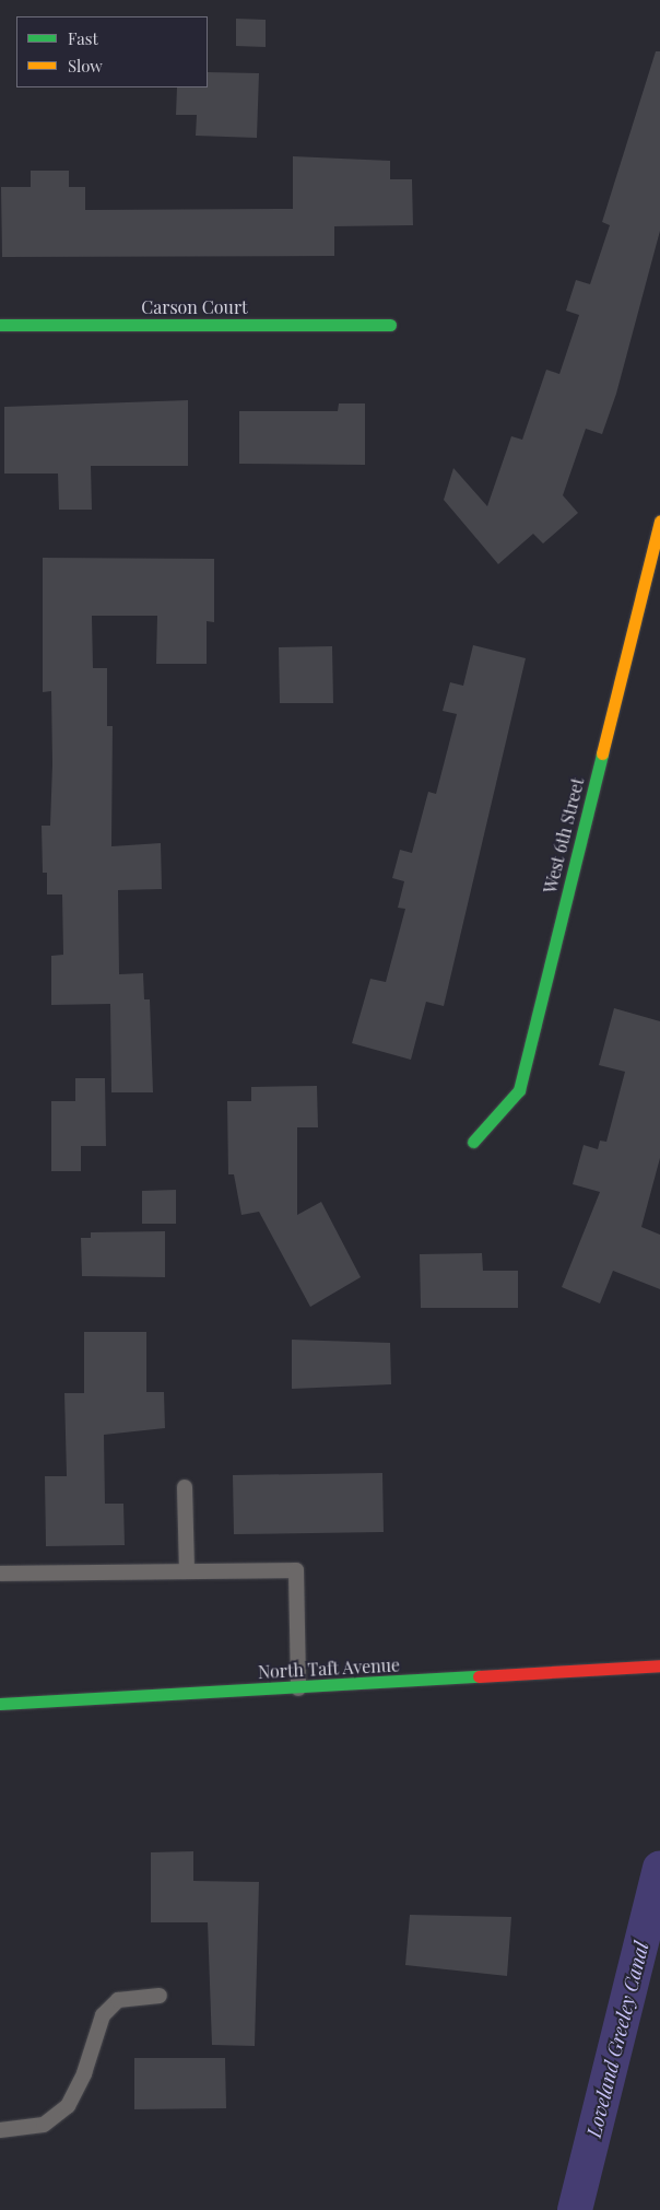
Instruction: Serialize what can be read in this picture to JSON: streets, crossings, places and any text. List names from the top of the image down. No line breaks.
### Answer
{"streets":{"street":["Carson Court","West 6th Street","North Taft Avenue"]},"water":["Loveland Greeley Canal"],"legend":["Fast","Slow"]}
